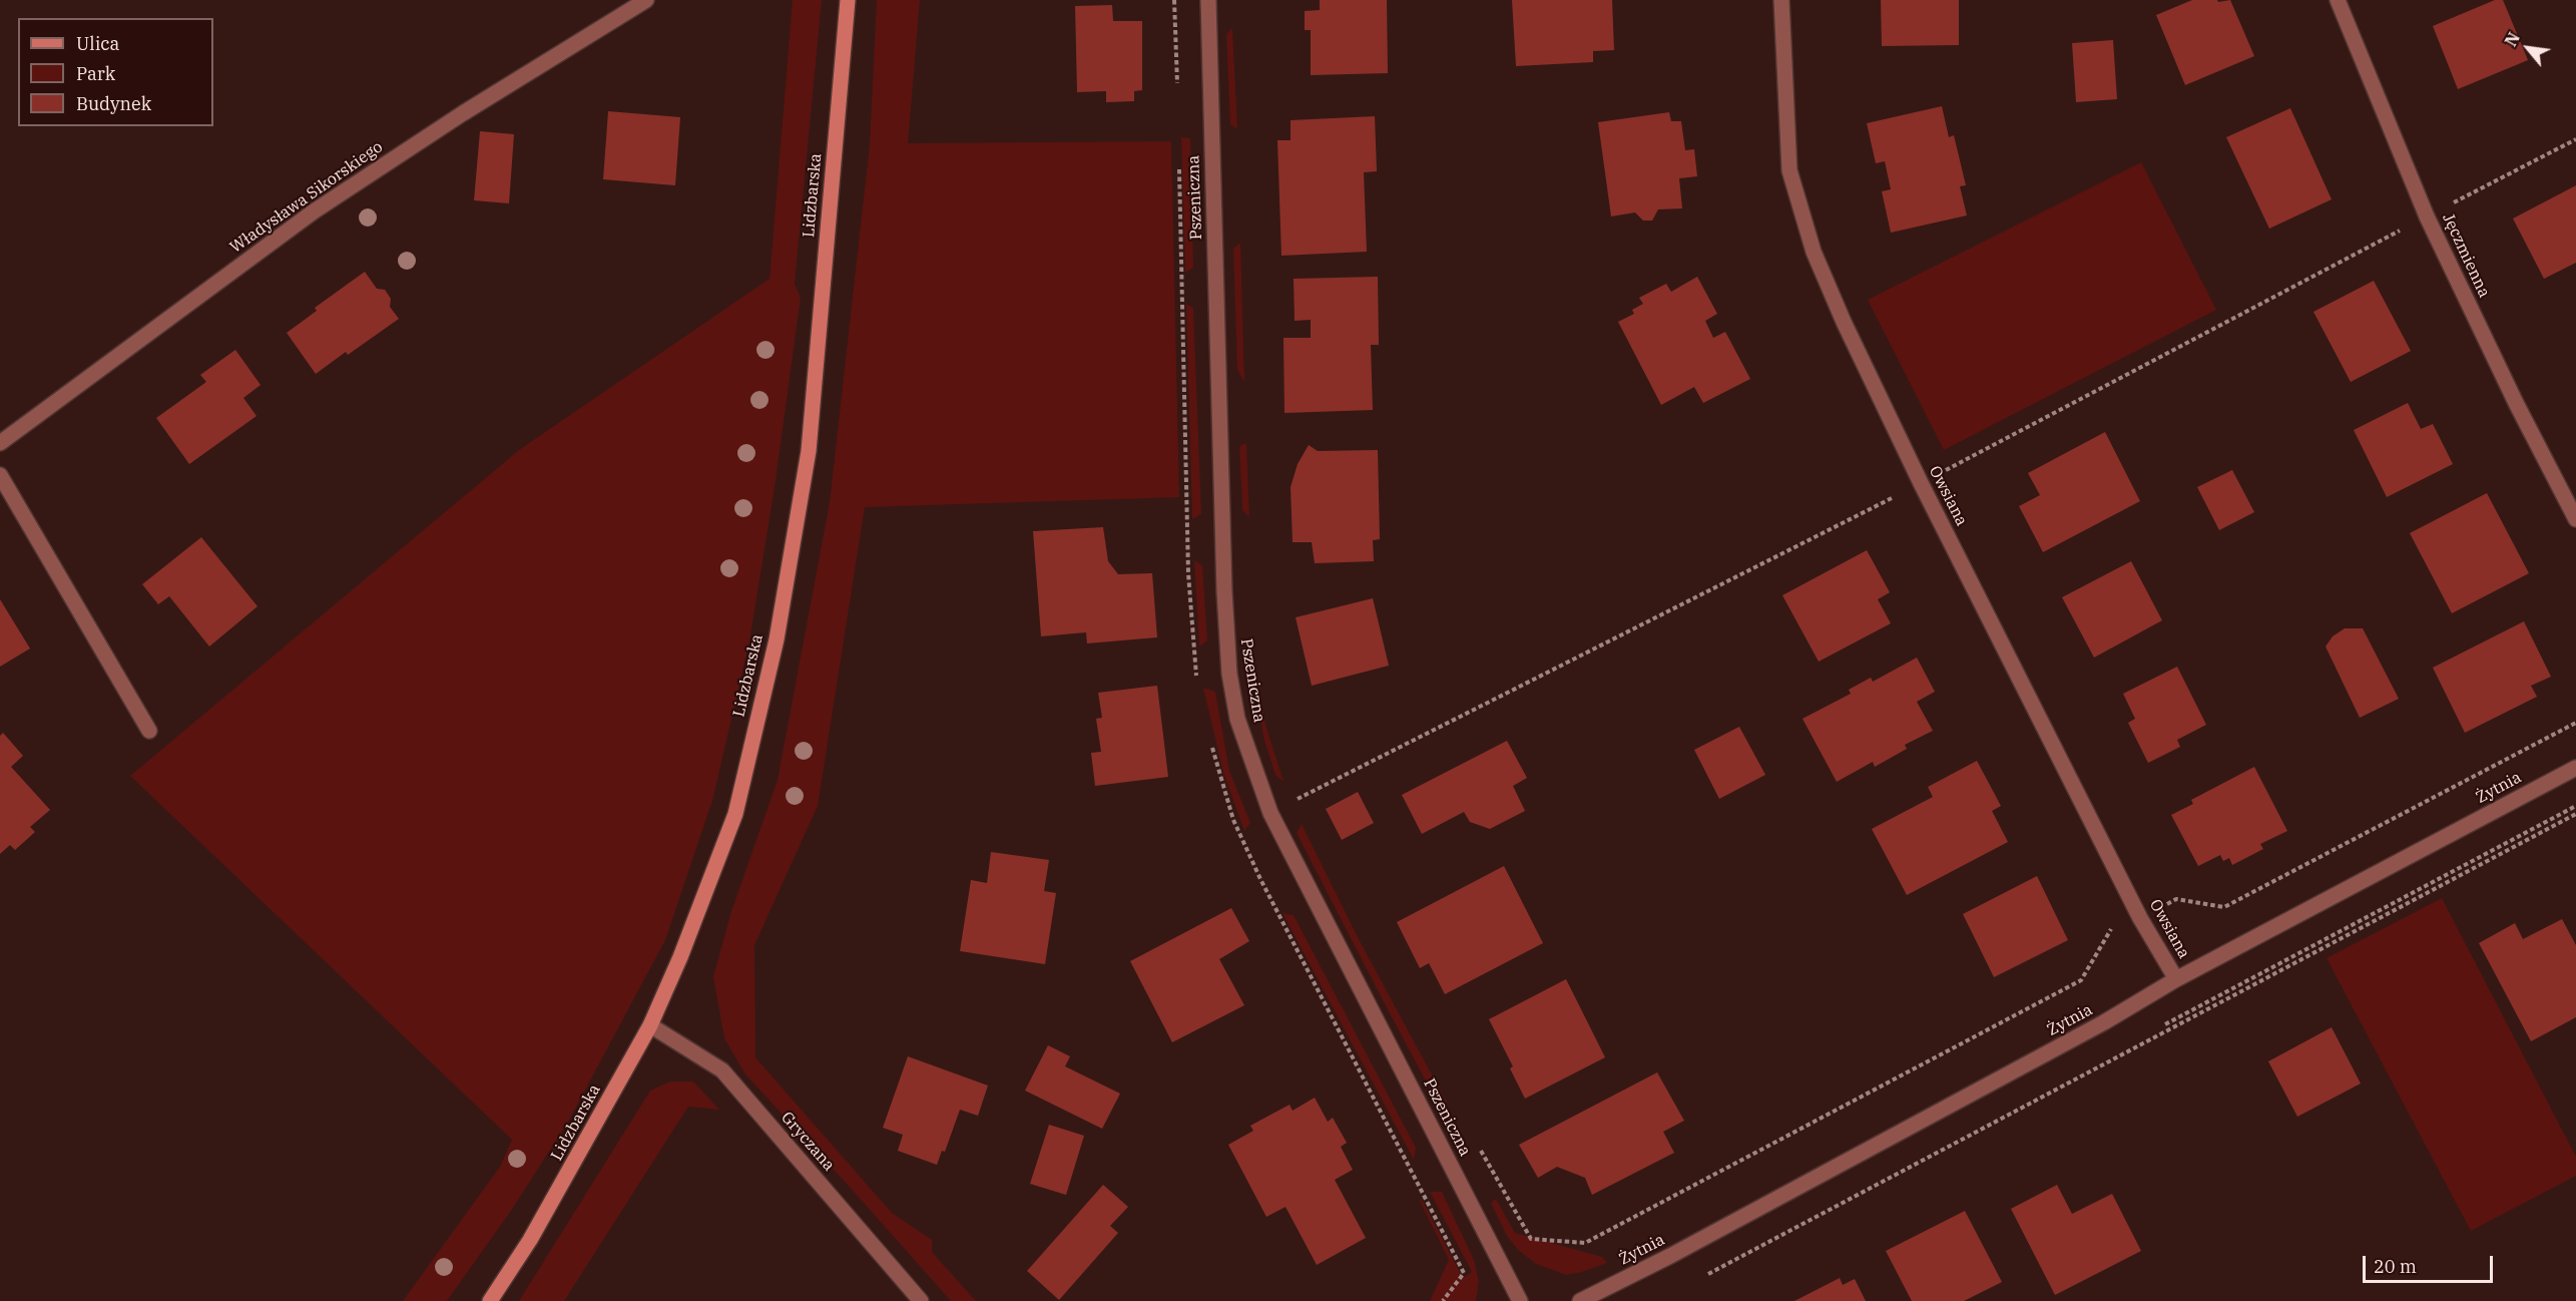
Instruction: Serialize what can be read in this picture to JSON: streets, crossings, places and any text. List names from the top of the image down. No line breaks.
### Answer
{"streets":{"main road":["Lidzbarska"],"street":["Władysława Sikorskiego","Pszeniczna","Jęczmienna","Owsiana","Żytnia","Gryczana"]},"crossings":[["Lidzbarska","Gryczana"],["Owsiana","Żytnia"]],"legend":["Ulica","Park","Budynek"],"scale_bar":"20 m","north":"top left"}
